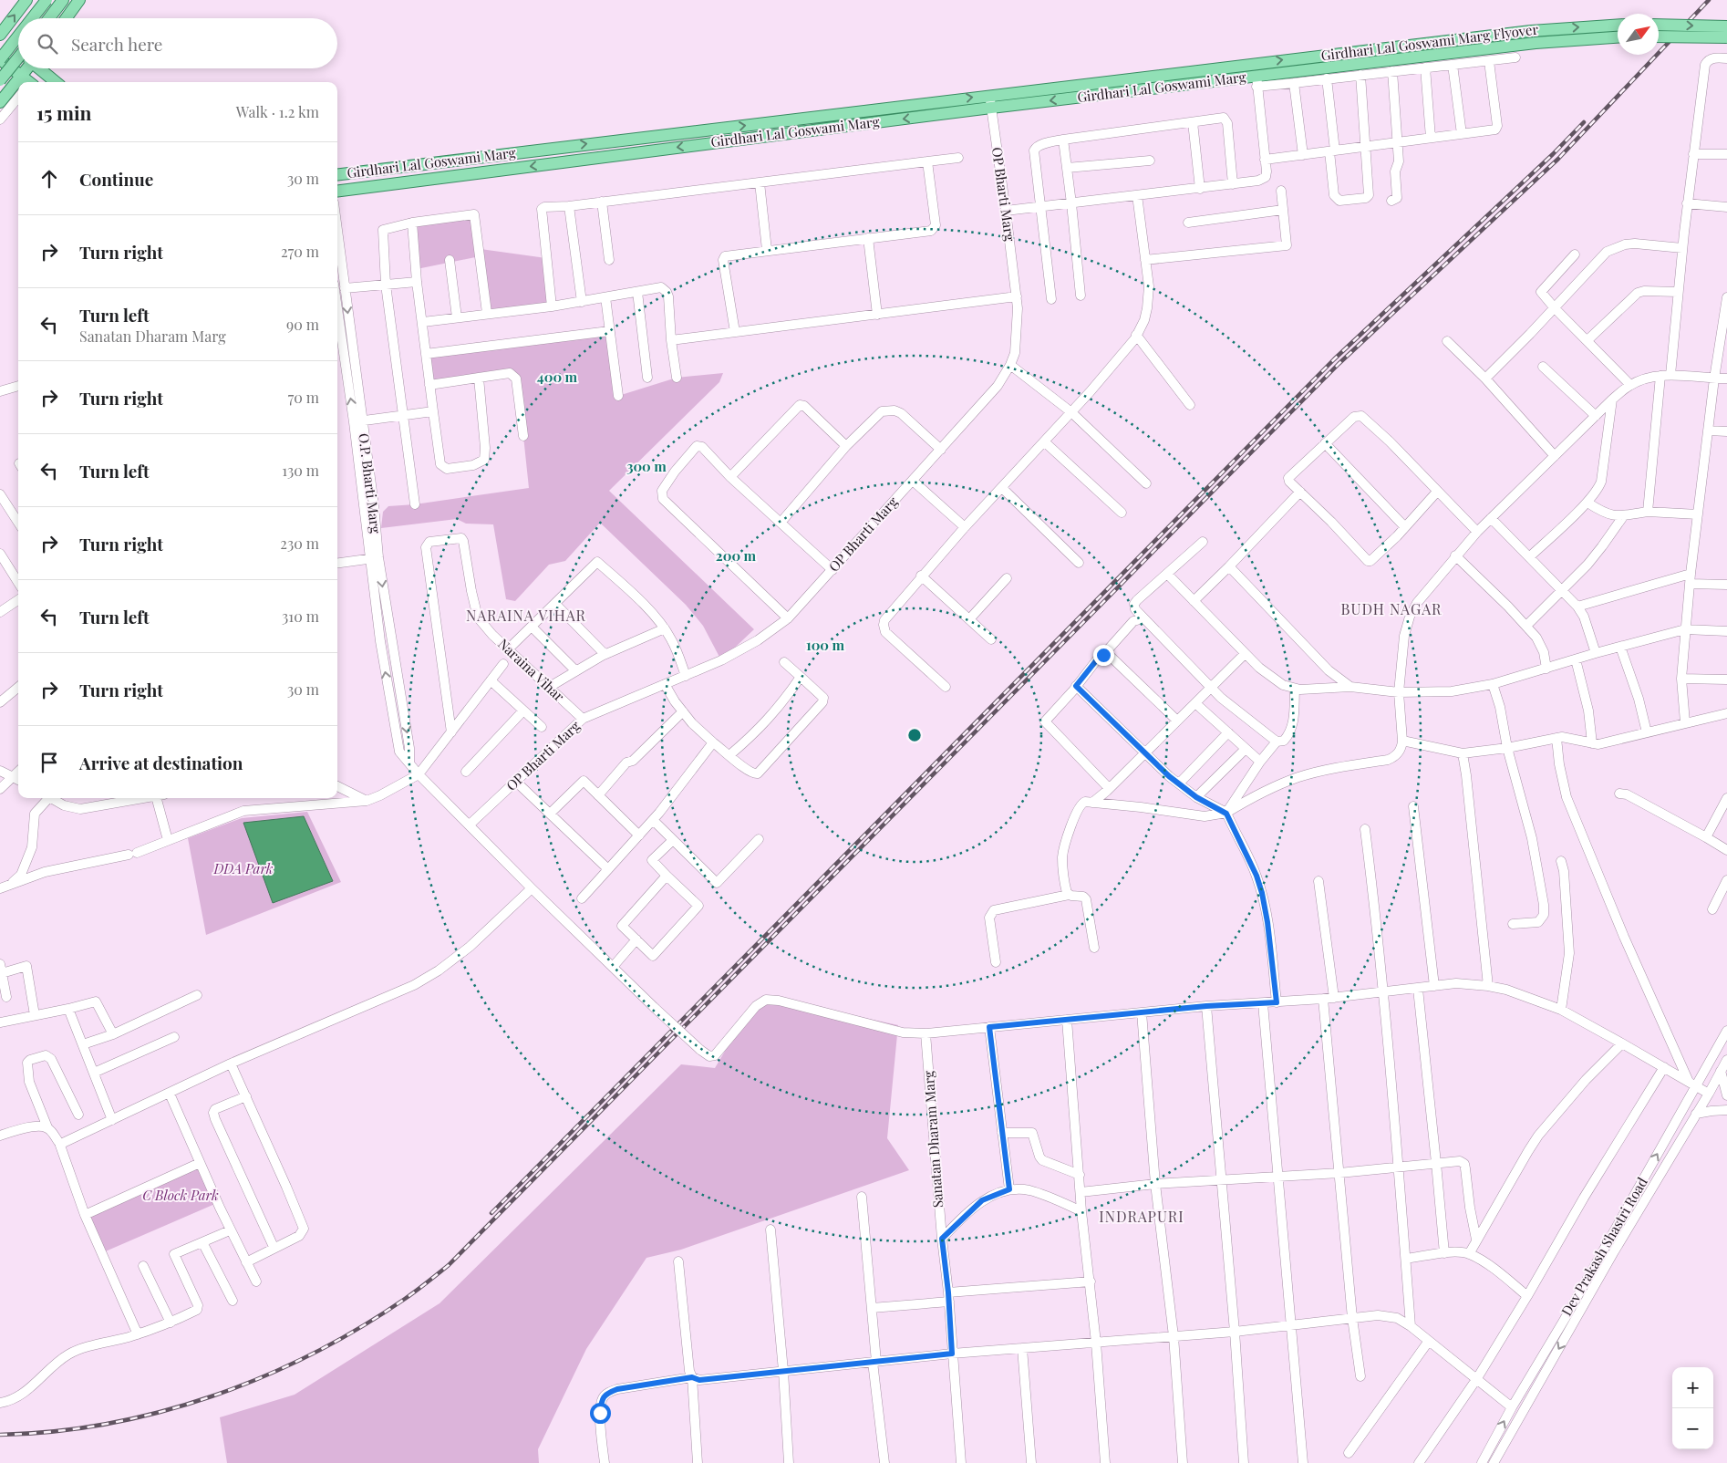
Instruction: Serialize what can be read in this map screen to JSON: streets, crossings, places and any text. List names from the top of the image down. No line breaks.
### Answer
{"streets":{"main road":["Girdhari Lal Goswami Marg Flyover","Girdhari Lal Goswami Marg"],"street":["OP Bharti Marg","O.P. Bharti Marg","Naraina Vihar","Sanatan Dharam Marg","Dev Prakash Shastri Road"]},"crossings":[["Girdhari Lal Goswami Marg Flyover","Girdhari Lal Goswami Marg"],["Girdhari Lal Goswami Marg","OP Bharti Marg"],["OP Bharti Marg","O.P. Bharti Marg"],["OP Bharti Marg","Naraina Vihar"],["O.P. Bharti Marg","Sanatan Dharam Marg"]],"districts":["BUDH NAGAR","NARAINA VIHAR","INDRAPURI"],"parks":["DDA Park","C Block Park"],"north":"top right","page":{"search":"Search here","heading":["15 min","Walk · 1.2 km"],"list":[["Continue","30 m"],["Turn right","270 m"],["Turn left","Sanatan Dharam Marg","90 m"],["Turn right","70 m"],["Turn left","130 m"],["Turn right","230 m"],["Turn left","310 m"],["Turn right","30 m"],"Arrive at destination"],"map_buttons":["+","−"]},"rings":["400 m","300 m","200 m","100 m"]}
